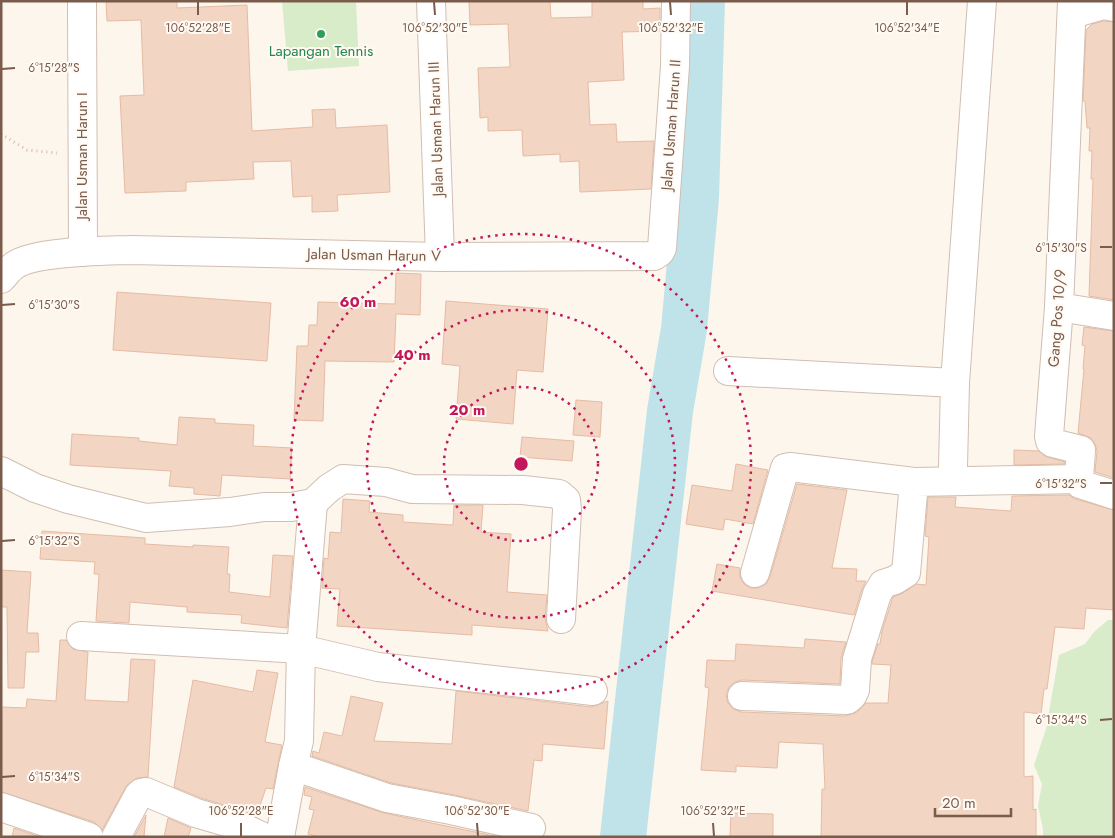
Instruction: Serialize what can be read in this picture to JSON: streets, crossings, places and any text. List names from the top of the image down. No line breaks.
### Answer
{"streets":{"street":["Jalan Usman Harun II","Jalan Usman Harun III","Jalan Usman Harun I","Jalan Usman Harun V","Gang Pos 10/9"]},"crossings":[["Jalan Usman Harun II","Jalan Usman Harun V"],["Jalan Usman Harun III","Jalan Usman Harun V"],["Jalan Usman Harun I","Jalan Usman Harun V"]],"places":["Lapangan Tennis"],"scale_bar":"20 m","coordinates":["106°52'28\"E","106°52'30\"E","106°52'32\"E","106°52'34\"E","6°15'28\"S","6°15'30\"S","6°15'32\"S","6°15'34\"S"],"rings":["60 m","40 m","20 m"]}
